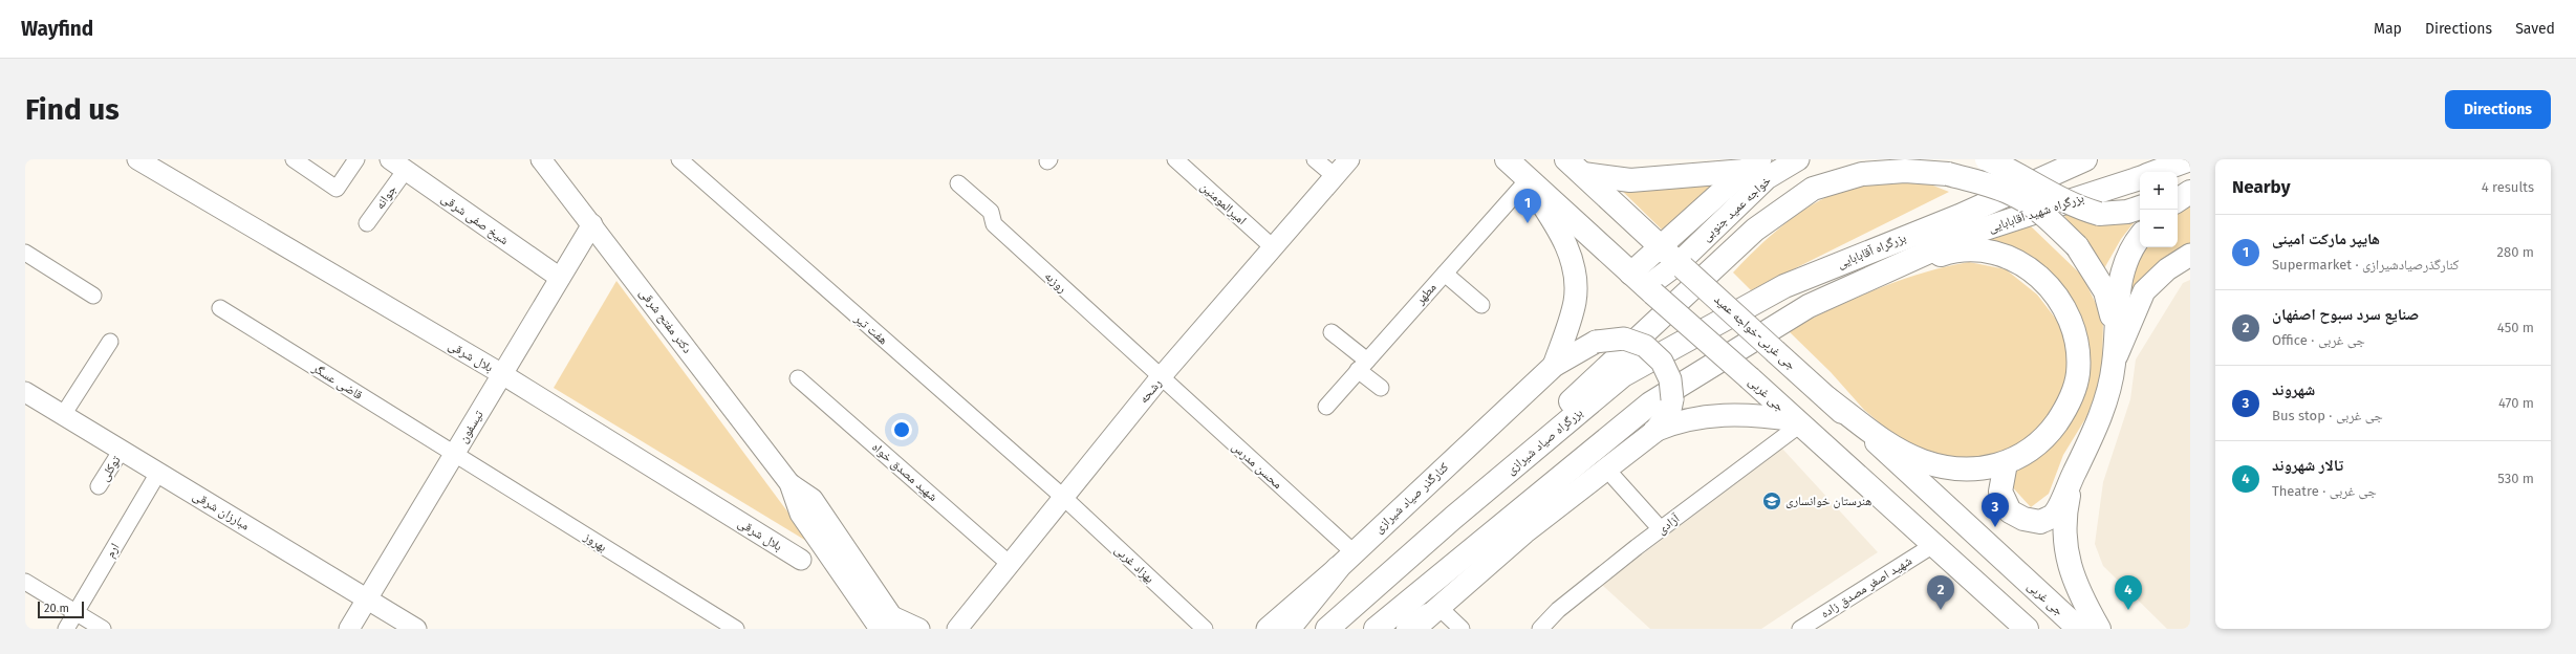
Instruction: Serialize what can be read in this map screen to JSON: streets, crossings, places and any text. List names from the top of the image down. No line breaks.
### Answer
{"streets":{"main road":["خواجه عمید جنوبی","بزرگراه شهید آقابابایی","بزرگراه آقابابایی","جی غربی-خواجه عمید","جی غربی","بزرگراه صیاد شیرازی","کنارگذر صیاد شیرازی"],"street":["جوانه","امیرالمومنین","شیخ صفی شرقی","روزبه","مطهر","دکتر مفتح شرقی","هفت تیر","بلال شرقی","قاضی عسگر","رشحه","تیسفون","محسن مدرس","توکلی","شهید مصدق خواه","مبارزان شرقی","آزادی","بهروز","ارم","بهزاد غربی","شهید اصغر مصدق زاده"]},"crossings":[["جوانه","شیخ صفی شرقی"],["امیرالمومنین","رشحه"],["خواجه عمید جنوبی","جی غربی-خواجه عمید"],["خواجه عمید جنوبی","جی غربی"],["بزرگراه شهید آقابابایی","بزرگراه آقابابایی"],["شیخ صفی شرقی","تیسفون"],["بزرگراه آقابابایی","بزرگراه صیاد شیرازی"],["روزبه","رشحه"],["روزبه","محسن مدرس"],["مطهر","جی غربی"],["دکتر مفتح شرقی","تیسفون"],["هفت تیر","رشحه"],["هفت تیر","بهزاد غربی"],["جی غربی-خواجه عمید","جی غربی"],["بلال شرقی","تیسفون"],["قاضی عسگر","تیسفون"],["قاضی عسگر","بهروز"],["رشحه","محسن مدرس"],["رشحه","شهید مصدق خواه"],["رشحه","بهزاد غربی"],["جی غربی","آزادی"],["جی غربی","شهید اصغر مصدق زاده"],["تیسفون","مبارزان شرقی"],["تیسفون","بهروز"],["محسن مدرس","کنارگذر صیاد شیرازی"],["توکلی","مبارزان شرقی"],["مبارزان شرقی","ارم"]],"places":{"school or university":["هنرستان خوانساری"]},"scale_bar":"20 m","page":{"header":"Wayfind","nav":["Map","Directions","Saved"],"buttons":"Directions","title":"Find us","heading":["Nearby","4 results"],"map_buttons":["+","−"],"pins":["1","3","2","4"],"list":[{"mark":"1","name":"هایپر مارکت امینی","note":"Supermarket · کنارگذرصیادشیرازی","value":"280 m"},{"mark":"2","name":"صنایع سرد سبوح اصفهان","note":"Office · جی غربی","value":"450 m"},{"mark":"3","name":"شهروند","note":"Bus stop · جی غربی","value":"470 m"},{"mark":"4","name":"تالار شهروند","note":"Theatre · جی غربی","value":"530 m"}],"scale":"20 m"}}
